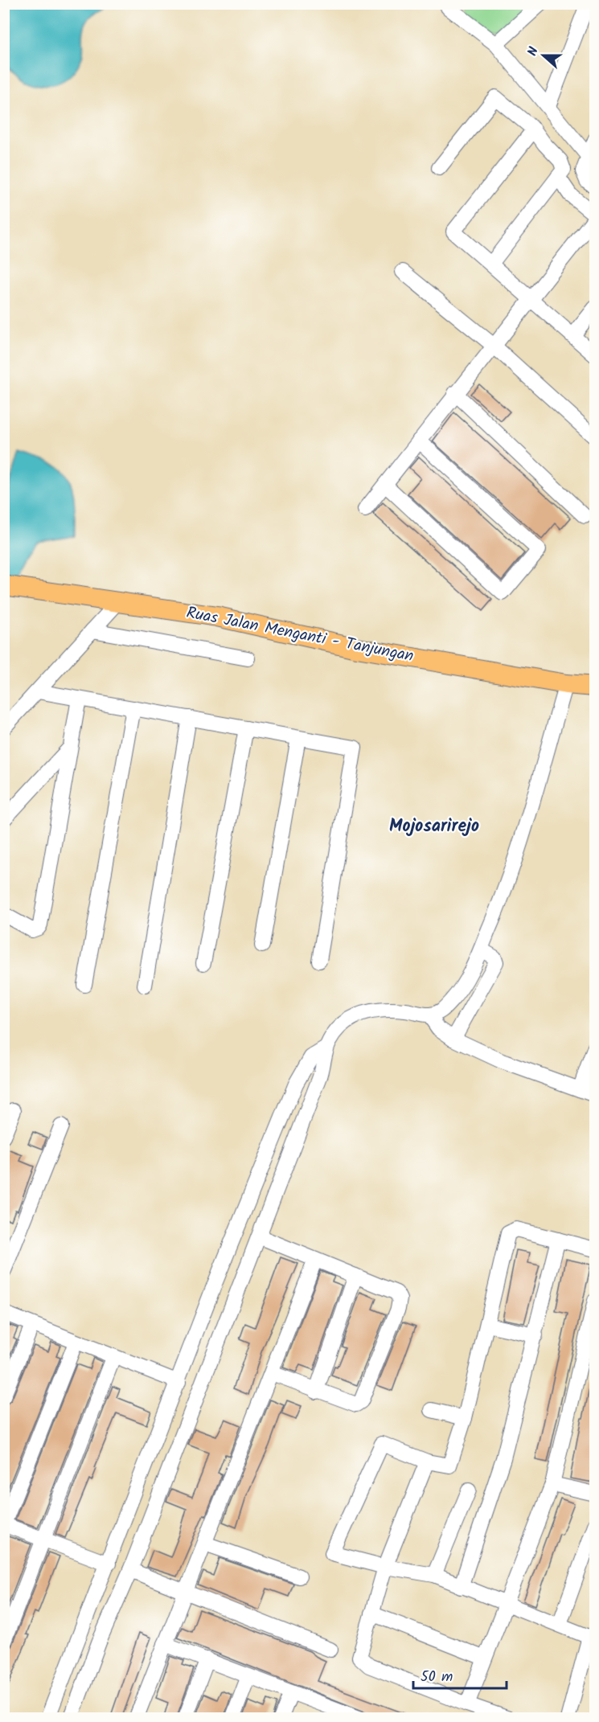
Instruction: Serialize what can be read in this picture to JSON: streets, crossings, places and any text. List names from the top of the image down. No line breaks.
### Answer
{"streets":{"main road":["Ruas Jalan Menganti - Tanjungan"]},"districts":["Mojosarirejo"],"scale_bar":"50 m","north":"left"}
